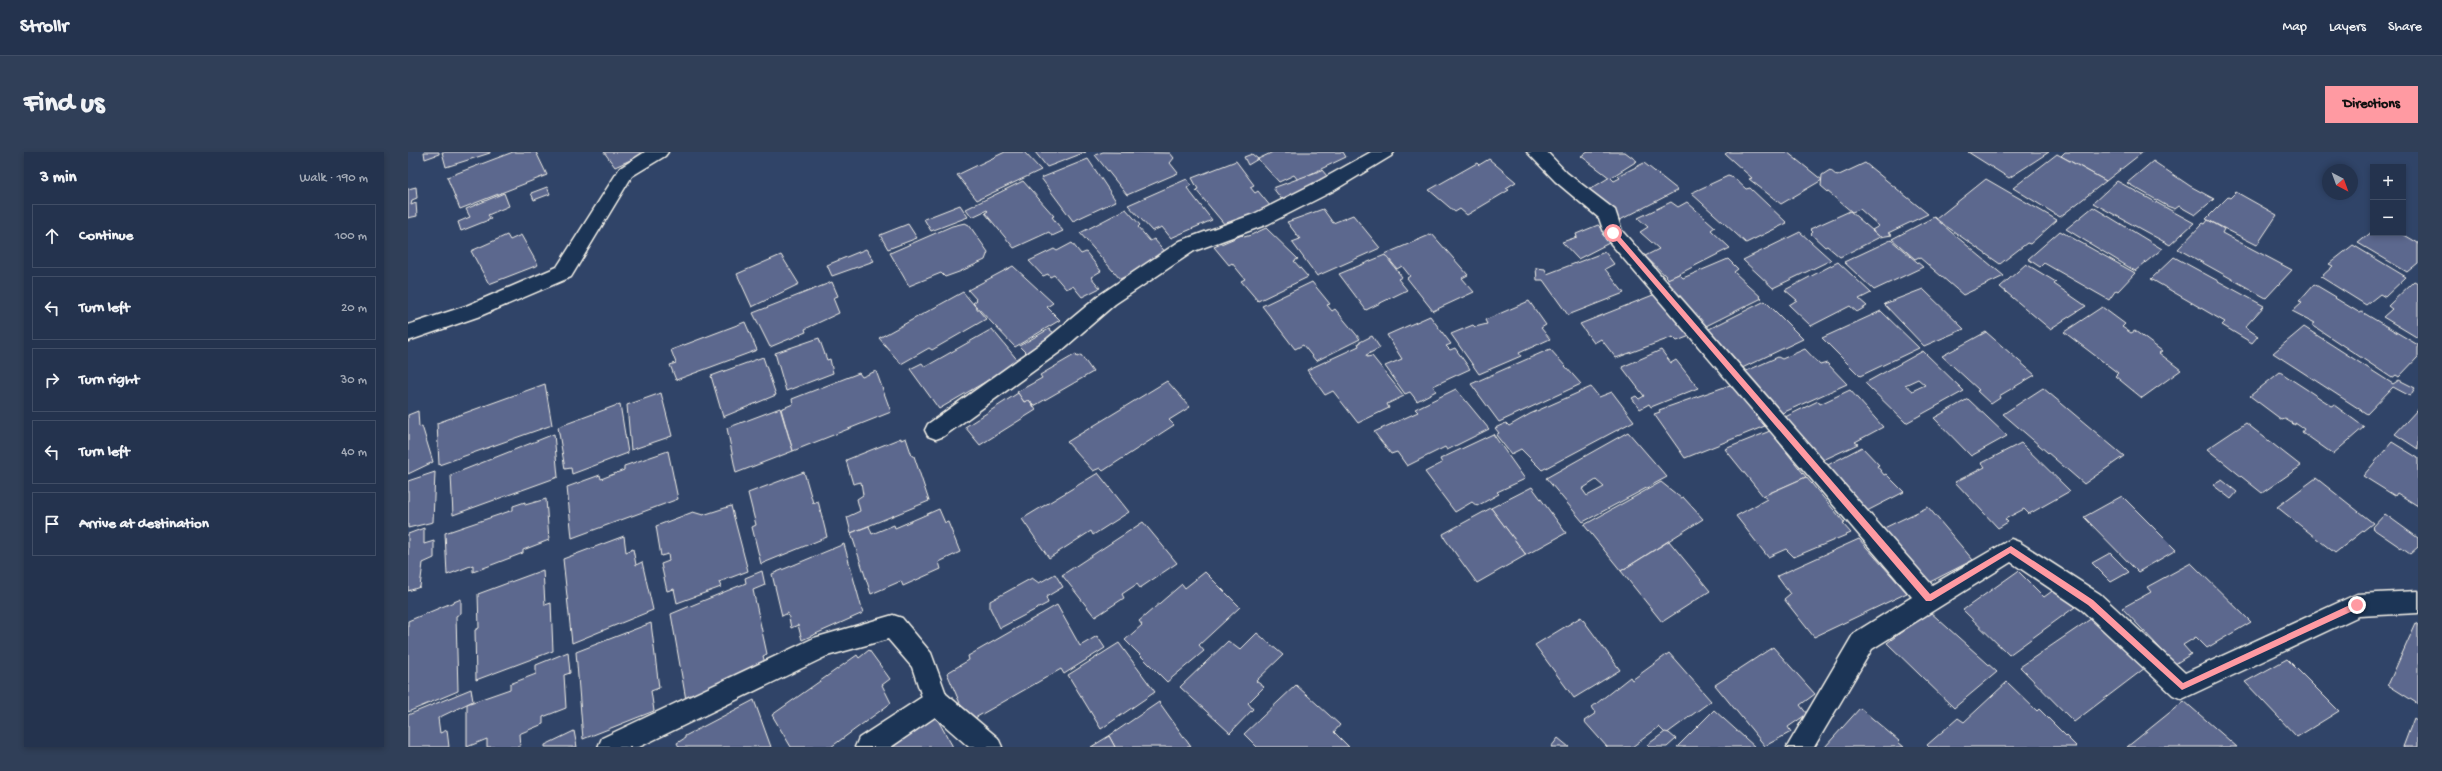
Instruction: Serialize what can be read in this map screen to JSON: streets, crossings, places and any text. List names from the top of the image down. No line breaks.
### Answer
{"north":"bottom right","page":{"header":"Strollr","nav":["Map","Layers","Share"],"buttons":"Directions","title":"Find us","heading":["3 min","Walk · 190 m"],"map_buttons":["+","−"],"list":[["Continue","100 m"],["Turn left","20 m"],["Turn right","30 m"],["Turn left","40 m"],"Arrive at destination"]}}
